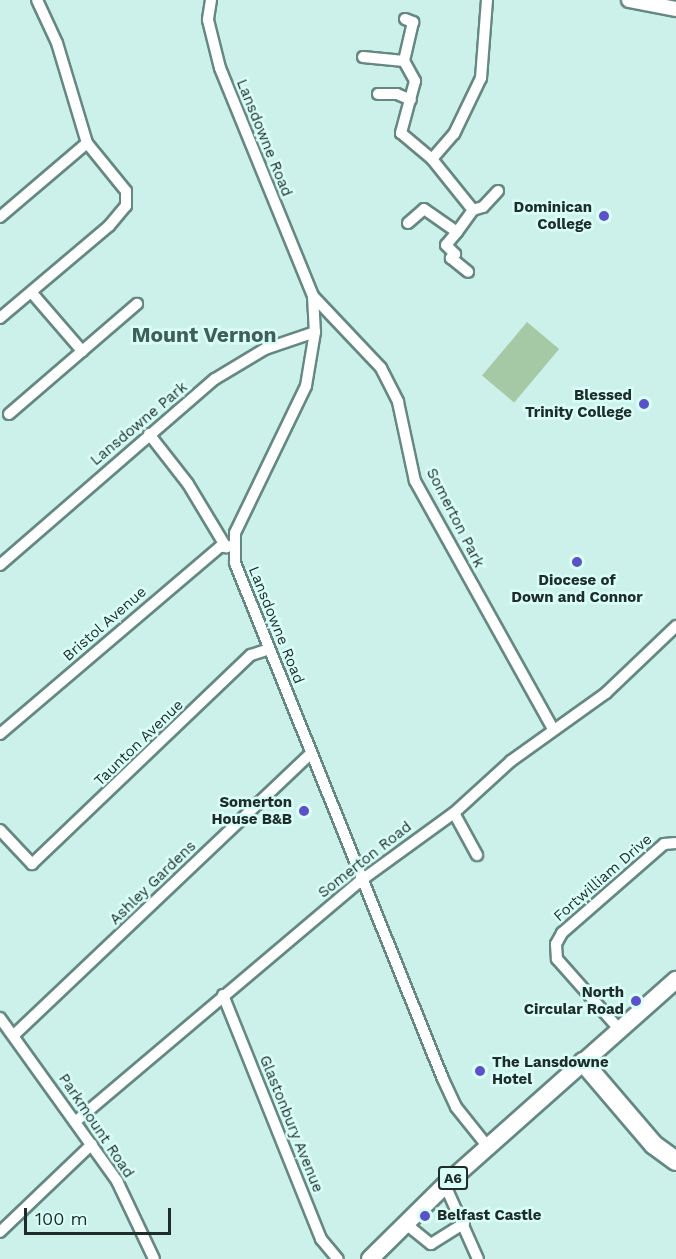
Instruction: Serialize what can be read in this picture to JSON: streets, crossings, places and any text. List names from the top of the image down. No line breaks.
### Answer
{"streets":{"main road":["A6"],"street":["Lansdowne Road","Lansdowne Park","Somerton Park","Bristol Avenue","Taunton Avenue","Somerton Road","Fortwilliam Drive","Ashley Gardens","Glastonbury Avenue","Parkmount Road"]},"crossings":[["Lansdowne Road","Lansdowne Park"],["Lansdowne Road","Somerton Park"],["Lansdowne Road","Bristol Avenue"],["Lansdowne Road","Taunton Avenue"],["Lansdowne Road","Somerton Road"],["Lansdowne Road","Ashley Gardens"],["Lansdowne Road","A6"],["Somerton Park","Somerton Road"],["Somerton Road","Glastonbury Avenue"],["Somerton Road","Parkmount Road"],["Fortwilliam Drive","A6"],["Ashley Gardens","Parkmount Road"]],"districts":["Mount Vernon"],"places":["Dominican College","Blessed Trinity College","Diocese of Down and Connor","Somerton House B&B","North Circular Road","The Lansdowne Hotel","Belfast Castle"],"scale_bar":"100 m"}
